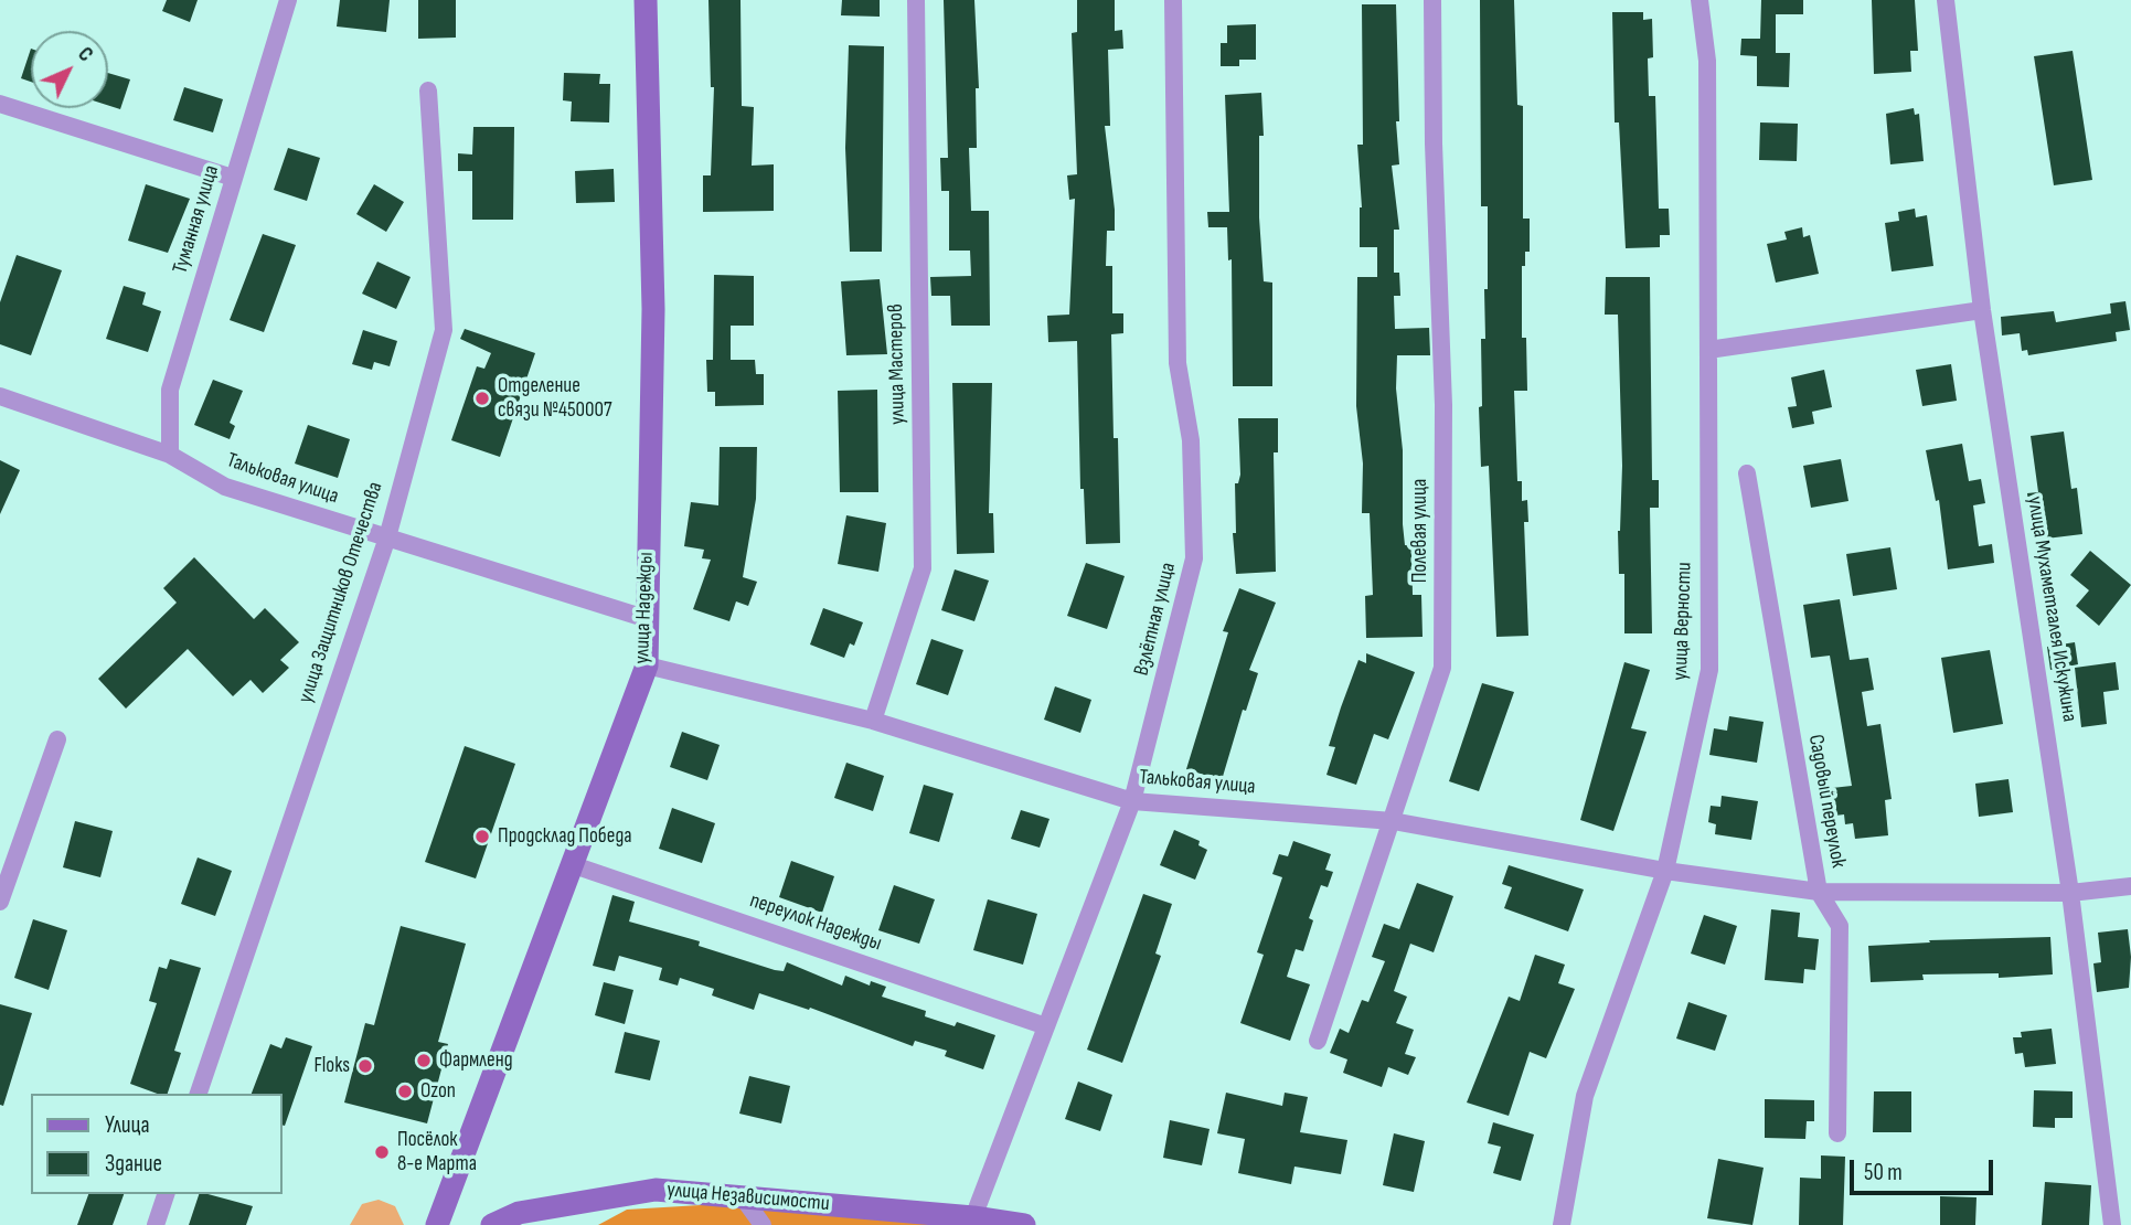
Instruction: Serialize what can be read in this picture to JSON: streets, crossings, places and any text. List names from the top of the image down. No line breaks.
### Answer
{"streets":{"street":["Туманная улица","улица Мастеров","Тальковая улица","Полевая улица","улица Защитников Отечества","улица Надежды","улица Мухаметгалея Искужина","Взлётная улица","улица Верности","Садовый переулок","переулок Надежды","улица Независимости"]},"crossings":[["Туманная улица","Тальковая улица"],["улица Мастеров","Тальковая улица"],["Тальковая улица","Полевая улица"],["Тальковая улица","улица Защитников Отечества"],["Тальковая улица","улица Надежды"],["Тальковая улица","улица Мухаметгалея Искужина"],["Тальковая улица","Взлётная улица"],["Тальковая улица","улица Верности"],["Тальковая улица","Садовый переулок"],["улица Надежды","переулок Надежды"],["Взлётная улица","переулок Надежды"],["Взлётная улица","улица Независимости"]],"places":["Отделение связи №450007","Продсклад Победа","Фармленд","Floks","Ozon","Посёлок 8-е Марта"],"legend":["Улица","Здание"],"scale_bar":"50 m","north":"top right"}
